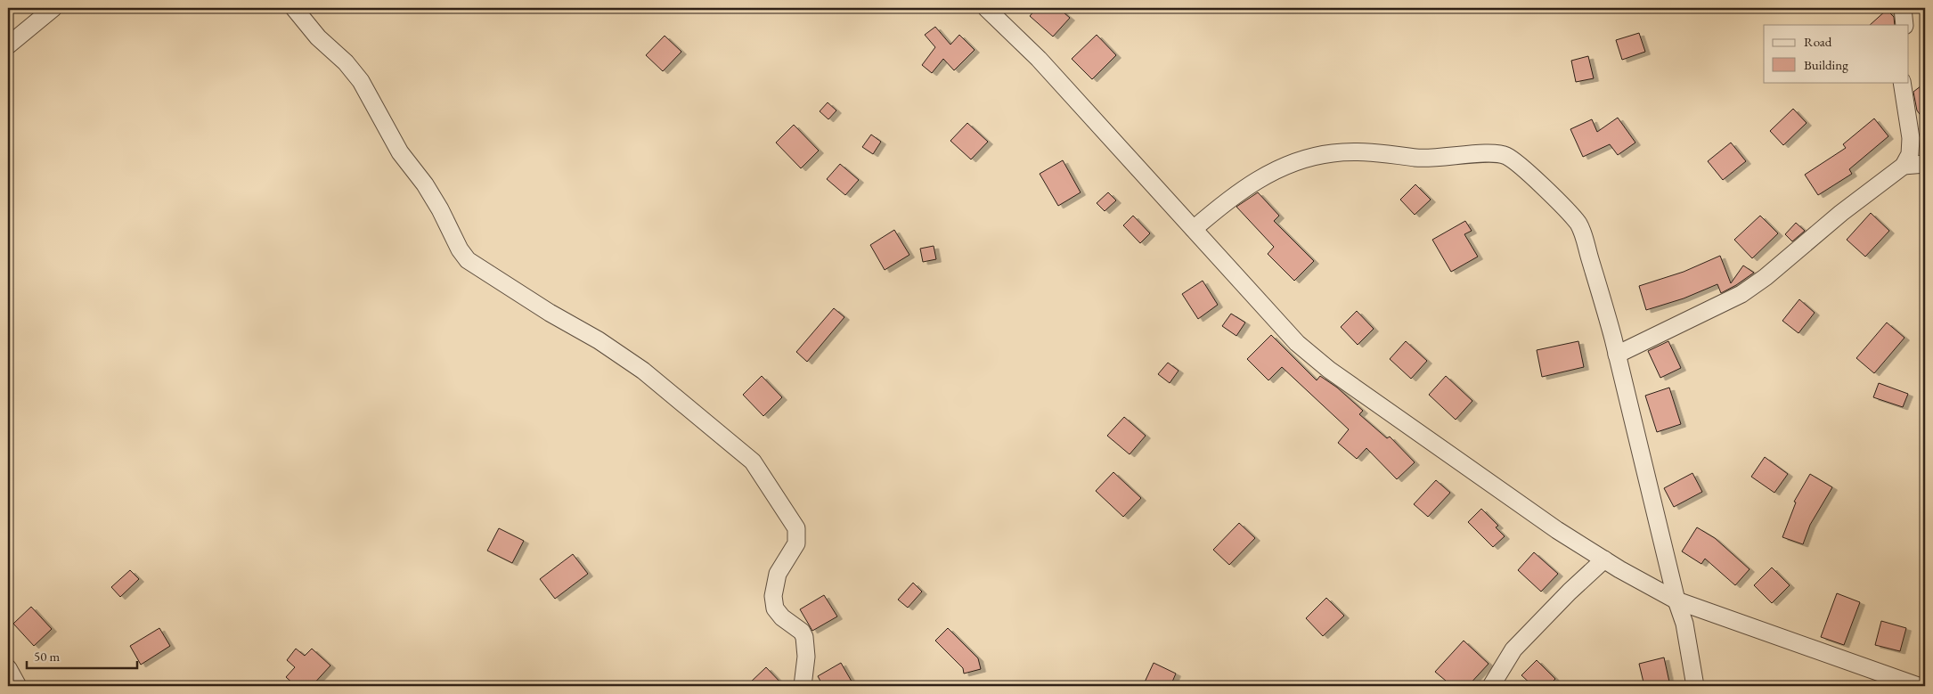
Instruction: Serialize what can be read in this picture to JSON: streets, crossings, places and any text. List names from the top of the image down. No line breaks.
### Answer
{"legend":["Road","Building"],"scale_bar":"50 m"}
